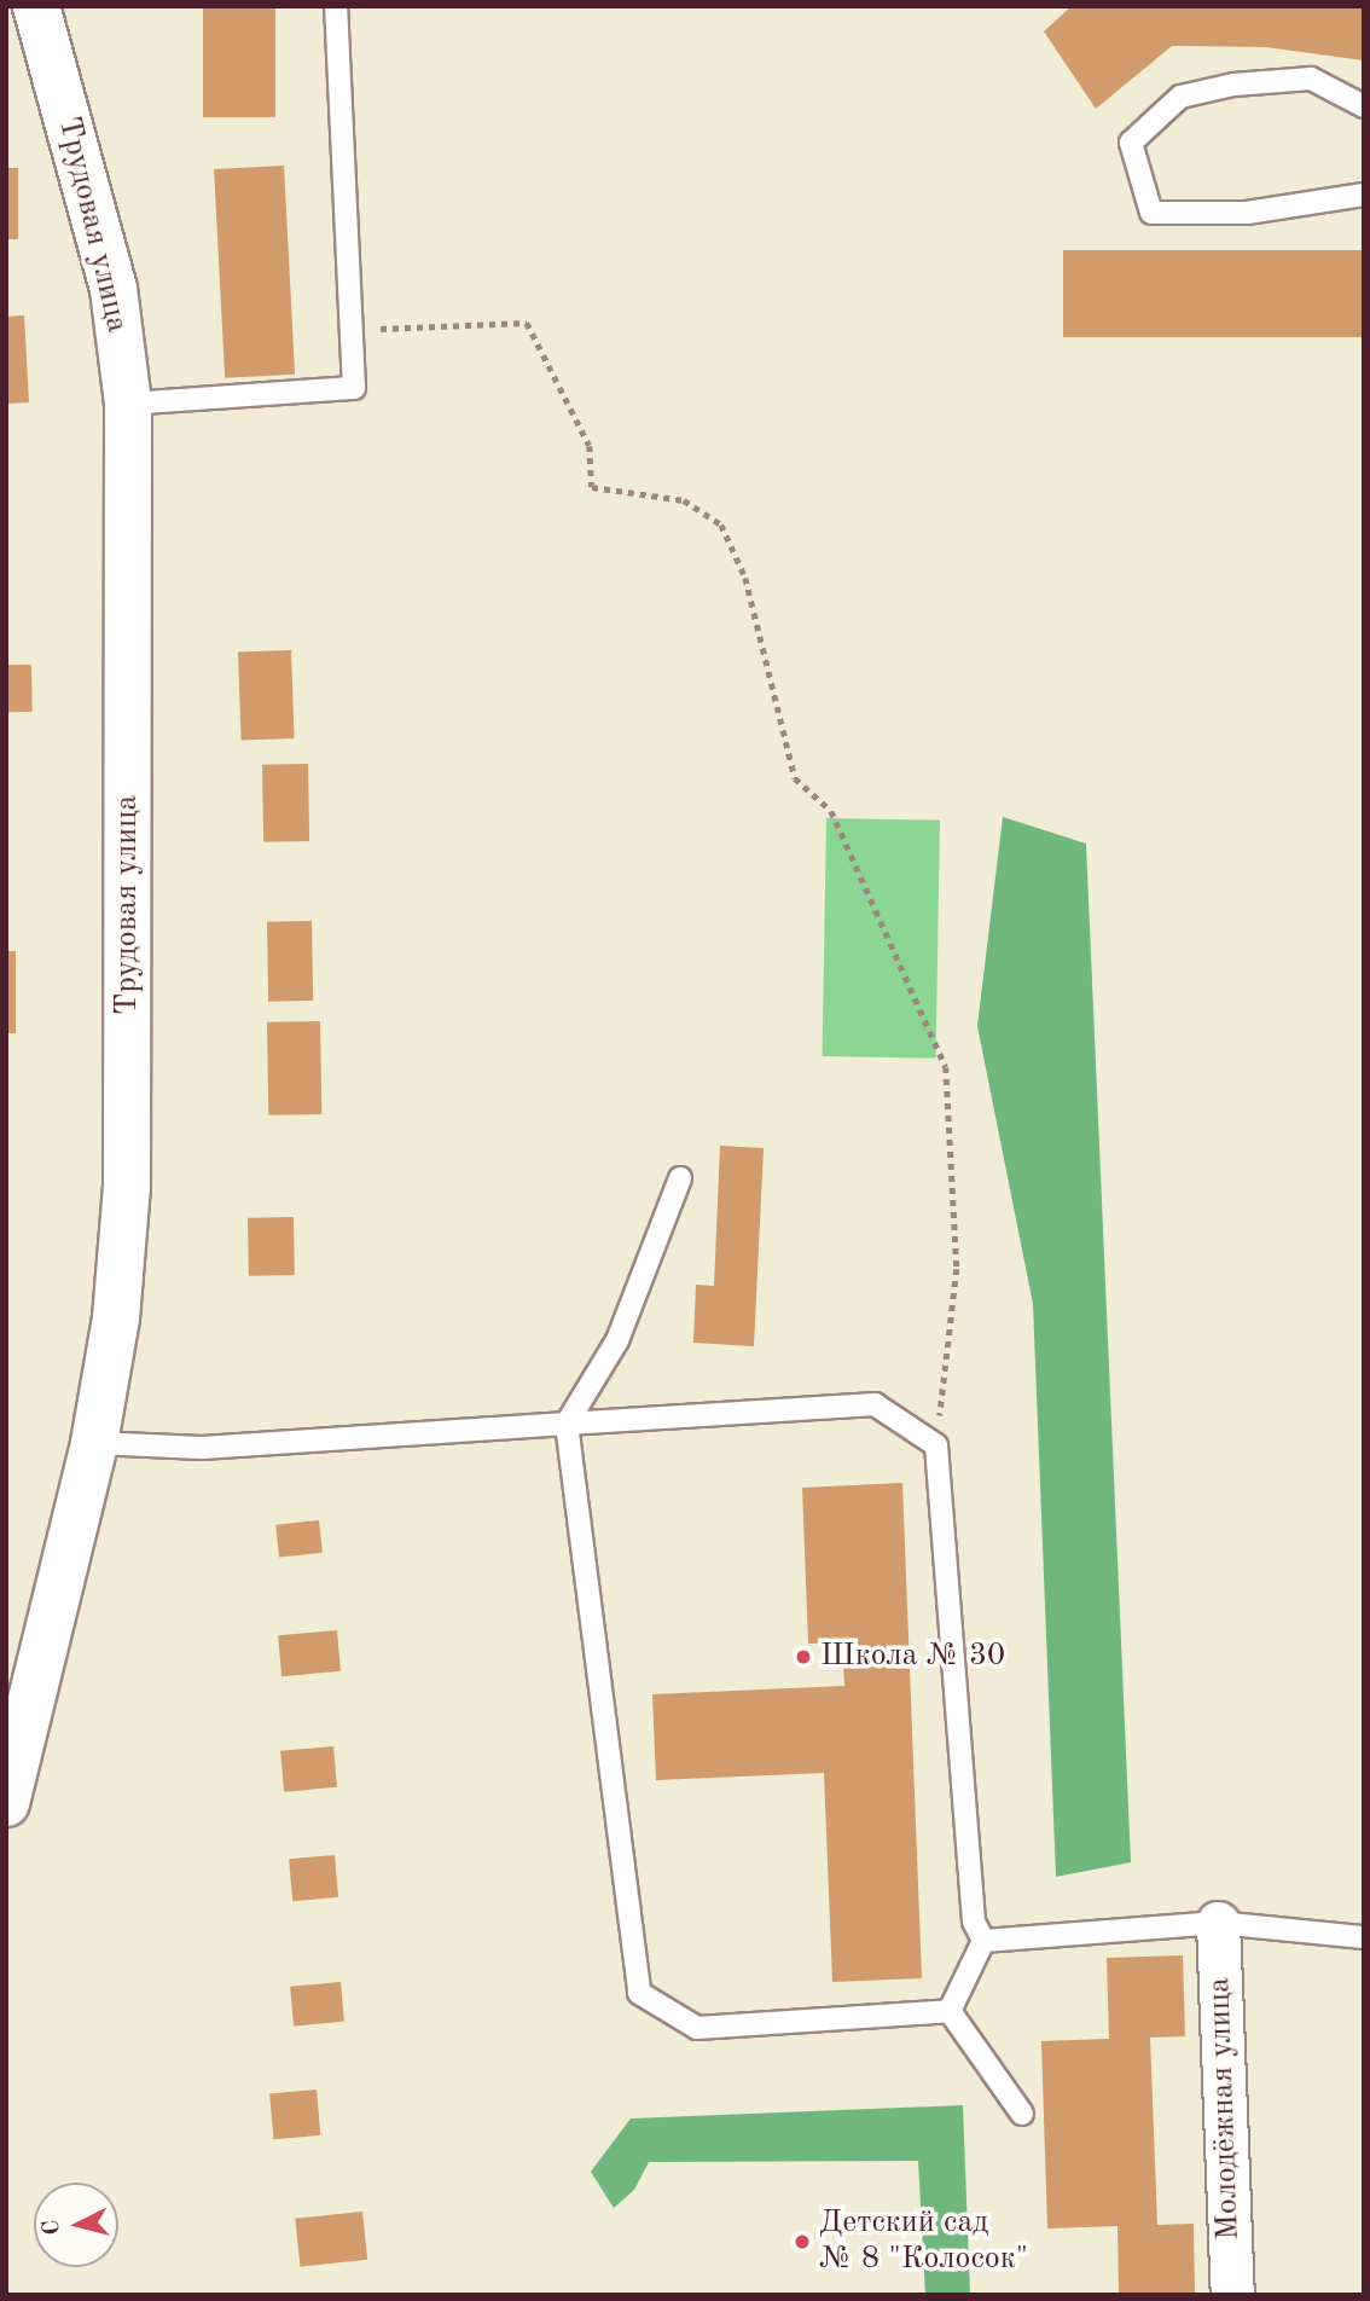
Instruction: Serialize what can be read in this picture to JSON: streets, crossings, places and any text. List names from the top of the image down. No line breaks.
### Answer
{"streets":{"main road":["Трудовая улица"],"street":["Молодёжная улица"]},"places":["Школа № 30","Детский сад № 8 \"Колосок\""],"north":"left"}
